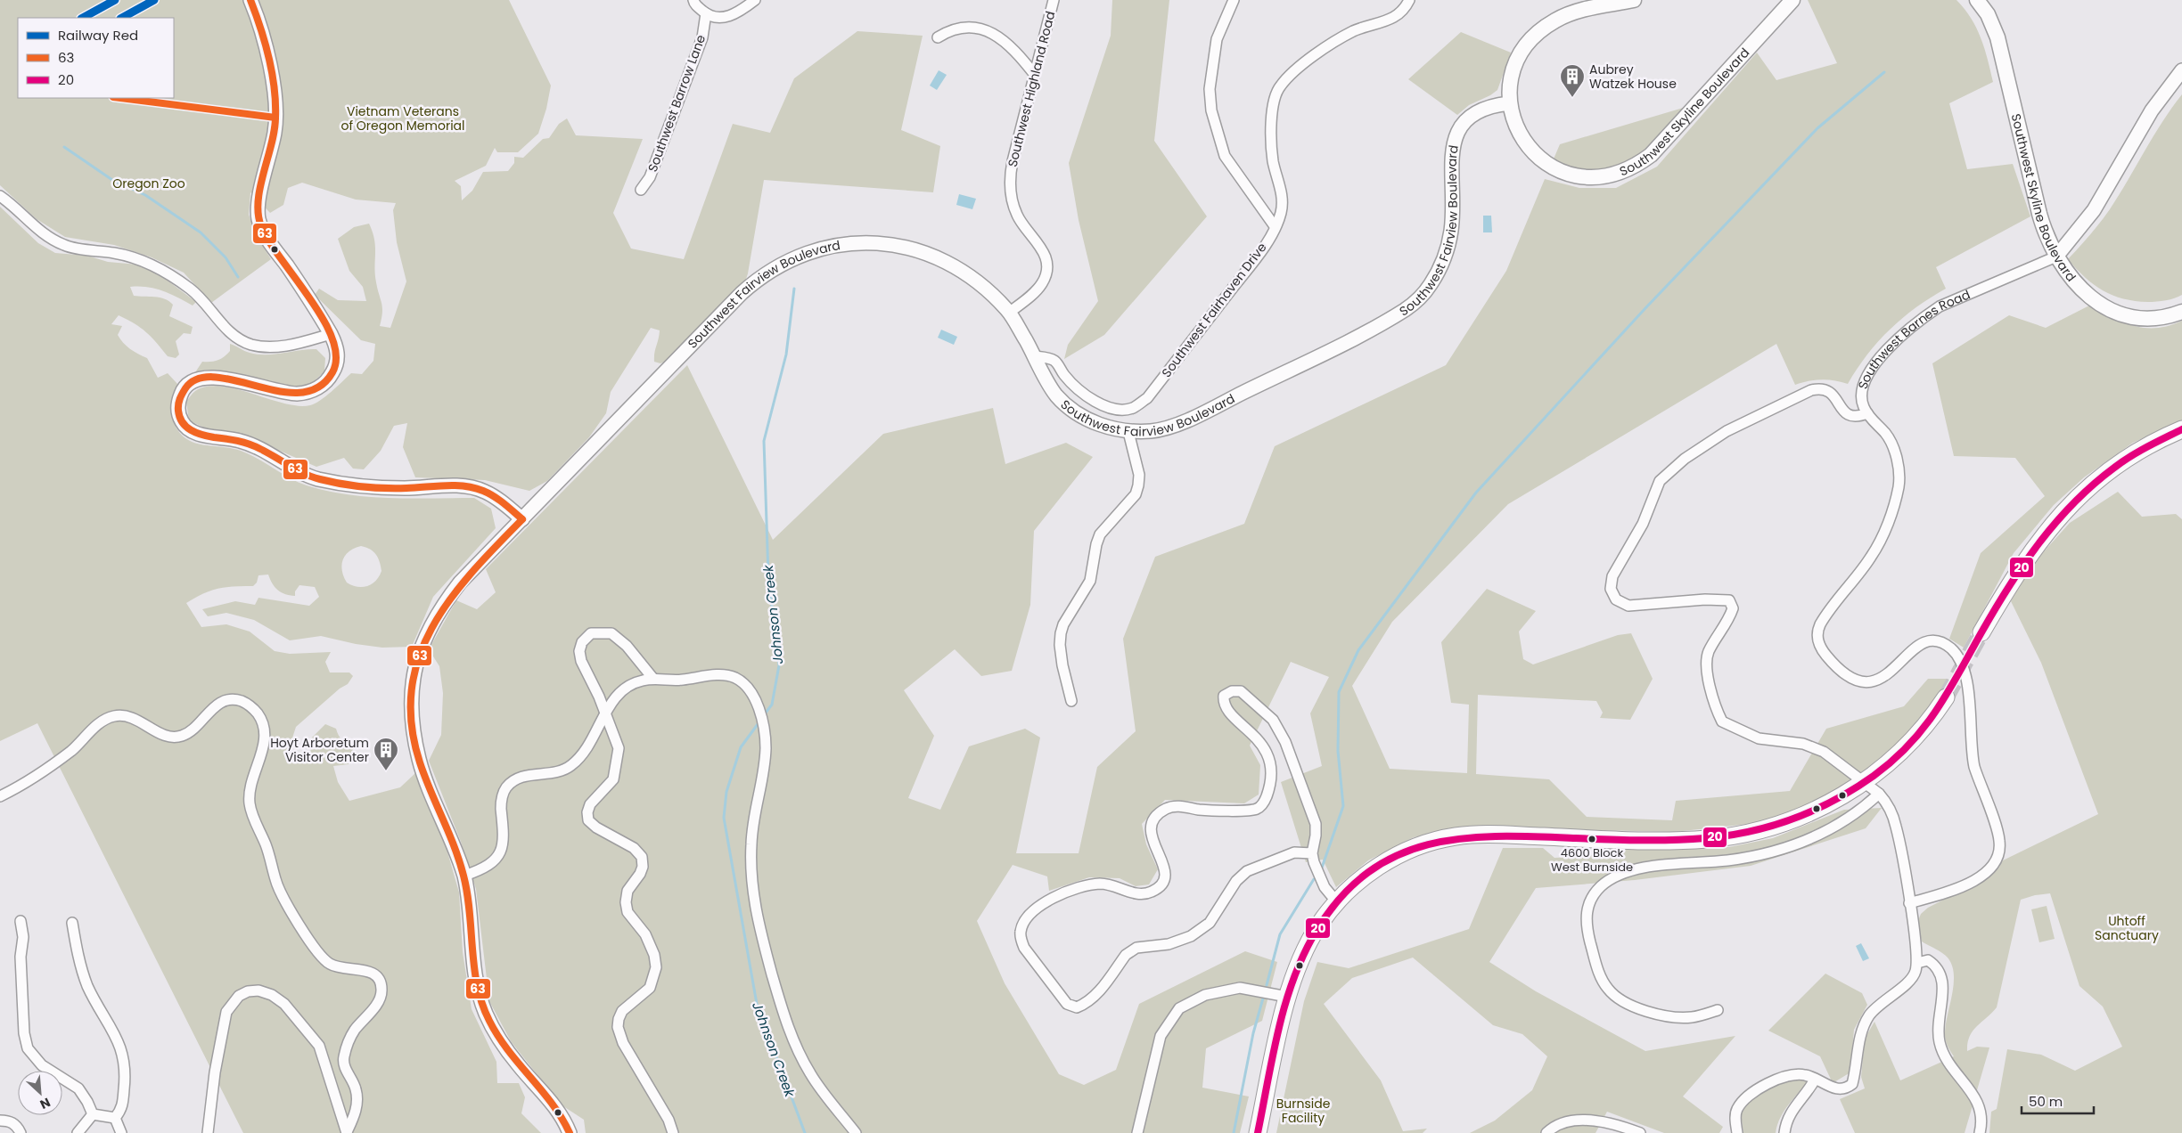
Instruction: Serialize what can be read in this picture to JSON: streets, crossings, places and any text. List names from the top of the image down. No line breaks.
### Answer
{"streets":{"main road":["Southwest Skyline Boulevard"],"street":["Southwest Highland Road","Southwest Barrow Lane","Southwest Fairview Boulevard","Southwest Fairhaven Drive","Southwest Barnes Road"]},"crossings":[["Southwest Highland Road","Southwest Fairview Boulevard"],["Southwest Skyline Boulevard","Southwest Fairview Boulevard"],["Southwest Skyline Boulevard","Southwest Barnes Road"],["Southwest Fairview Boulevard","Southwest Fairhaven Drive"]],"water":["Johnson Creek"],"parks":["Vietnam Veterans of Oregon Memorial","Oregon Zoo","Uhtoff Sanctuary","Burnside Facility"],"places":{"building":["Aubrey Watzek House","Hoyt Arboretum Visitor Center"],"other":["4600 Block West Burnside"]},"lines":["rail line Red","transit line 63","transit line 20"],"legend":["Railway Red","63","20"],"scale_bar":"50 m","north":"bottom right"}
